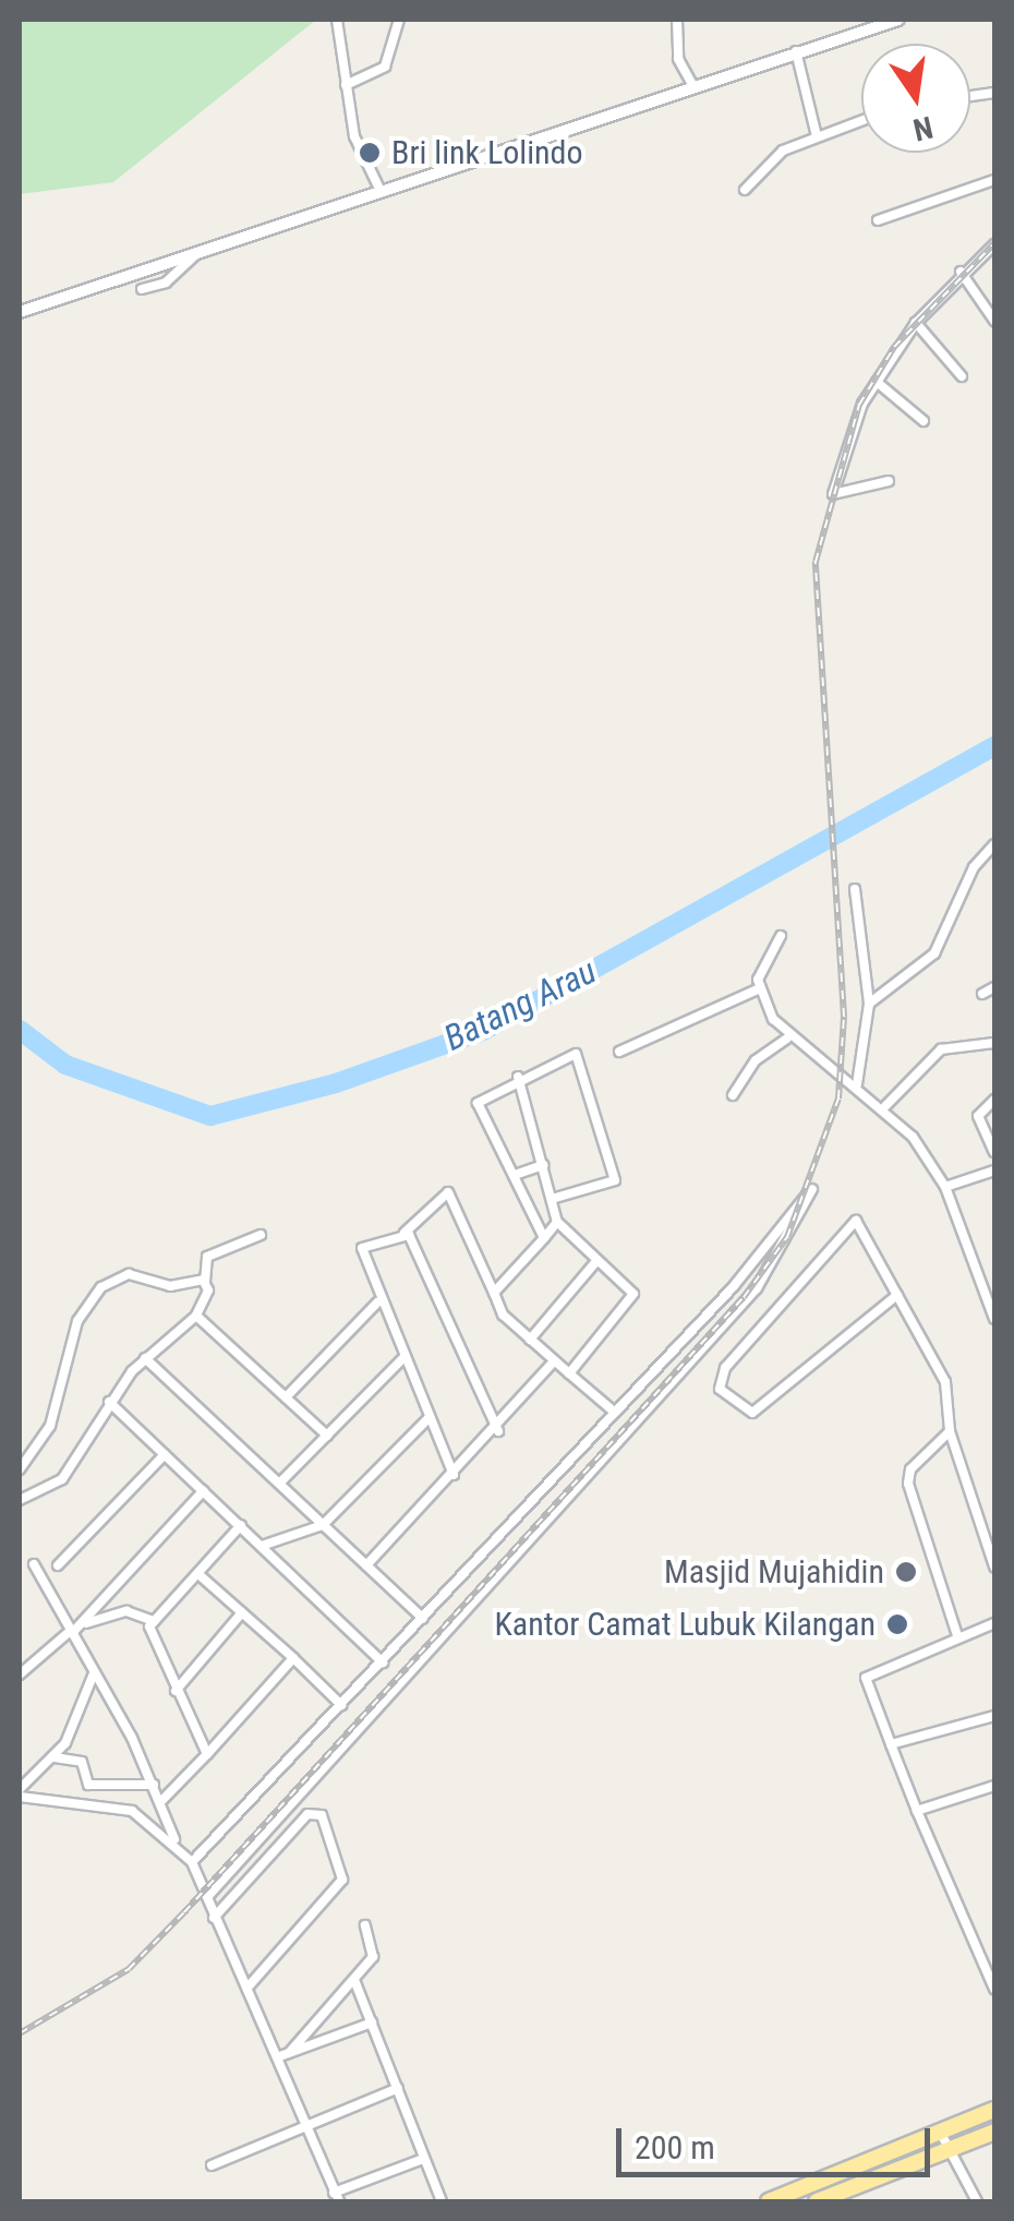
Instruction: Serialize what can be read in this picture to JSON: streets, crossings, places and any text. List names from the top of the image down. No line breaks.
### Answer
{"water":["Batang Arau"],"places":["Bri link Lolindo","Masjid Mujahidin","Kantor Camat Lubuk Kilangan"],"scale_bar":"200 m","north":"bottom"}
